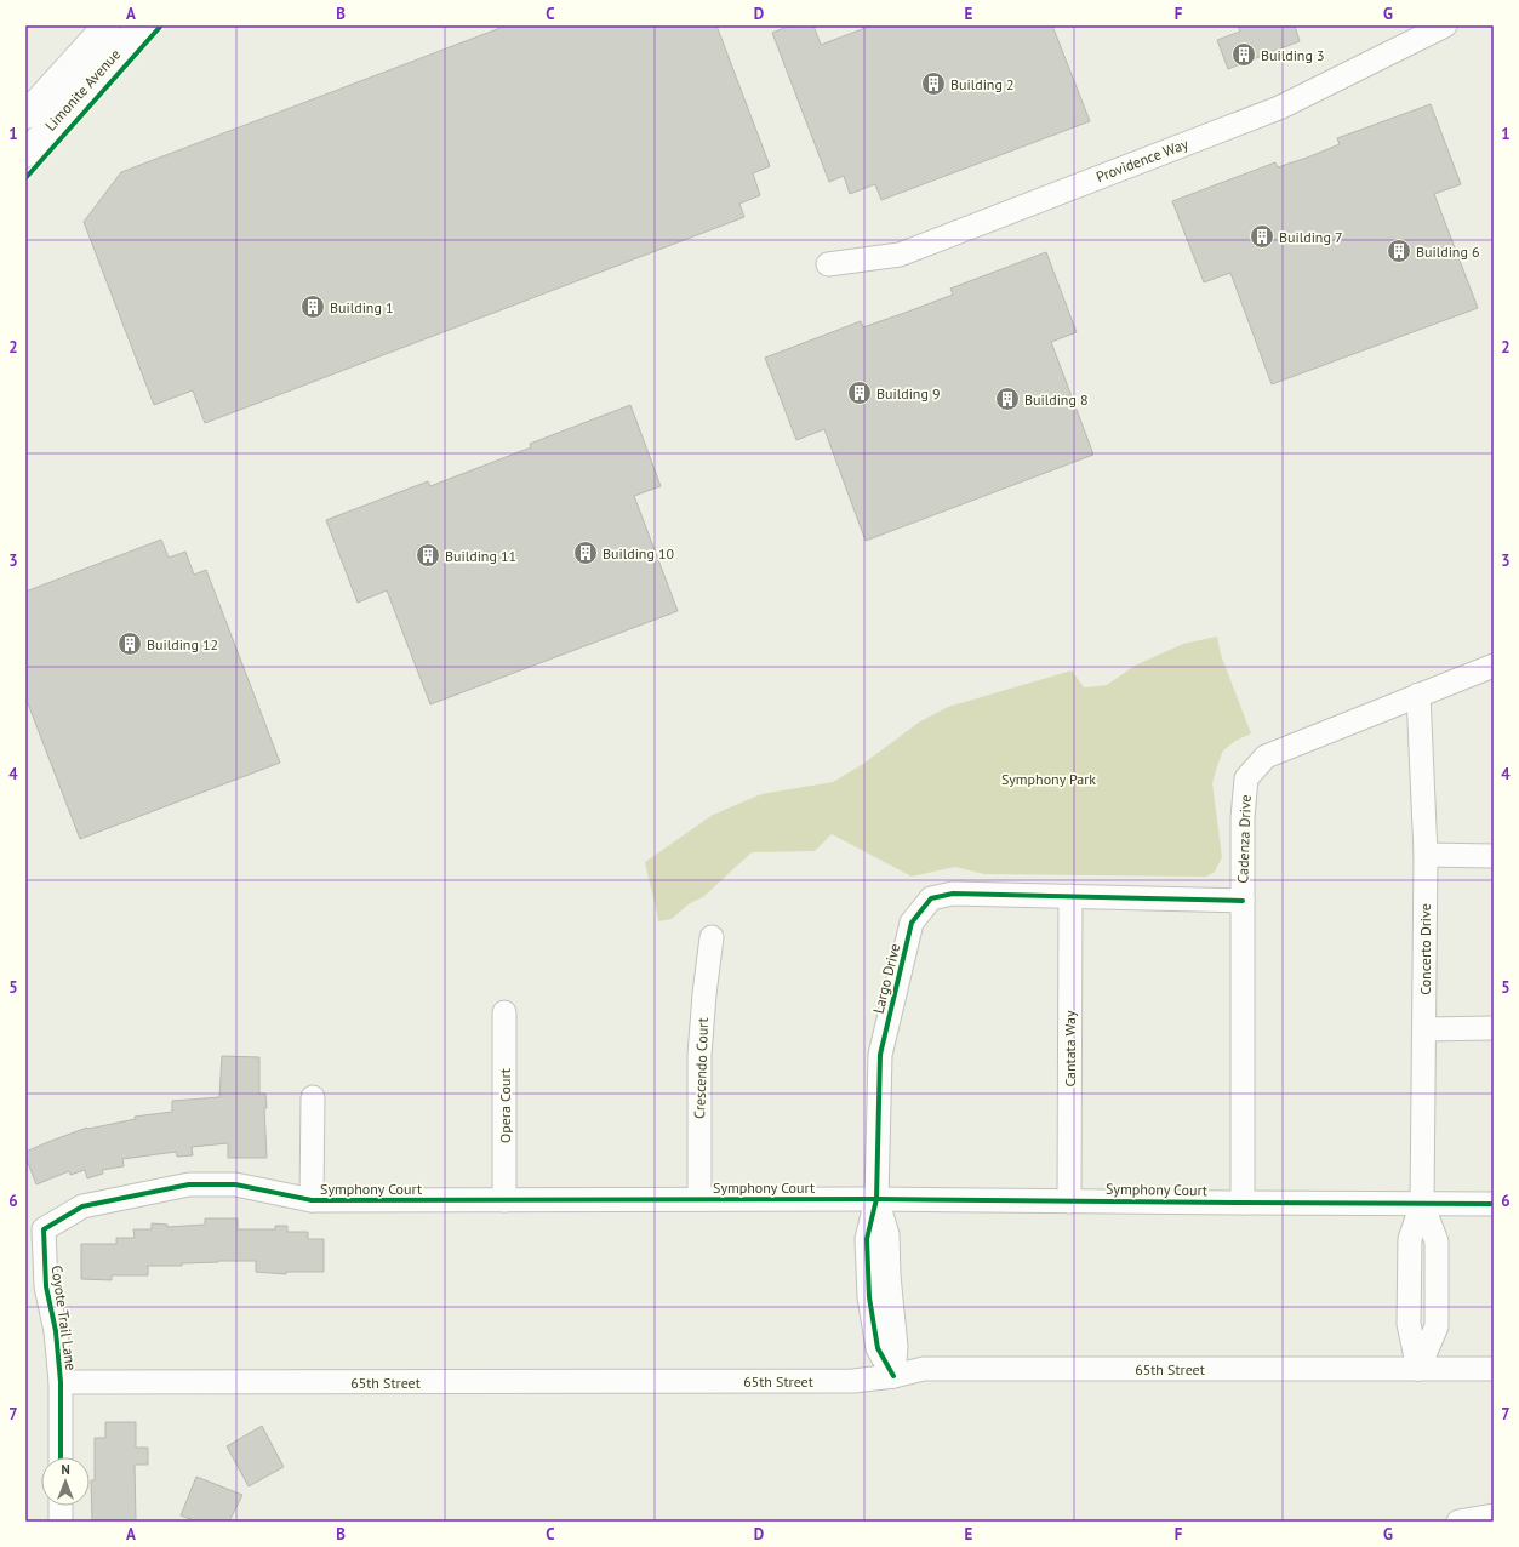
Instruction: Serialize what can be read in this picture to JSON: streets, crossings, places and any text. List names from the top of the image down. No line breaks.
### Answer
{"streets":{"main road":["Limonite Avenue"],"street":["Providence Way","Cadenza Drive","Concerto Drive","Largo Drive","Cantata Way","Crescendo Court","Opera Court","Symphony Court","Coyote Trail Lane","65th Street"]},"crossings":[["Cadenza Drive","Concerto Drive"],["Cadenza Drive","Largo Drive"],["Cadenza Drive","Symphony Court"],["Concerto Drive","Symphony Court"],["Concerto Drive","65th Street"],["Largo Drive","Cantata Way"],["Largo Drive","Symphony Court"],["Largo Drive","65th Street"],["Cantata Way","Symphony Court"],["Crescendo Court","Symphony Court"],["Opera Court","Symphony Court"],["Symphony Court","Coyote Trail Lane"],["Coyote Trail Lane","65th Street"]],"parks":["Symphony Park"],"places":{"building":["Building 3","Building 2","Building 7","Building 6","Building 1","Building 9","Building 8","Building 10","Building 11","Building 12"]},"north":"top","grid":{"columns":["A","B","C","D","E","F","G"],"rows":["1","2","3","4","5","6","7"]}}
